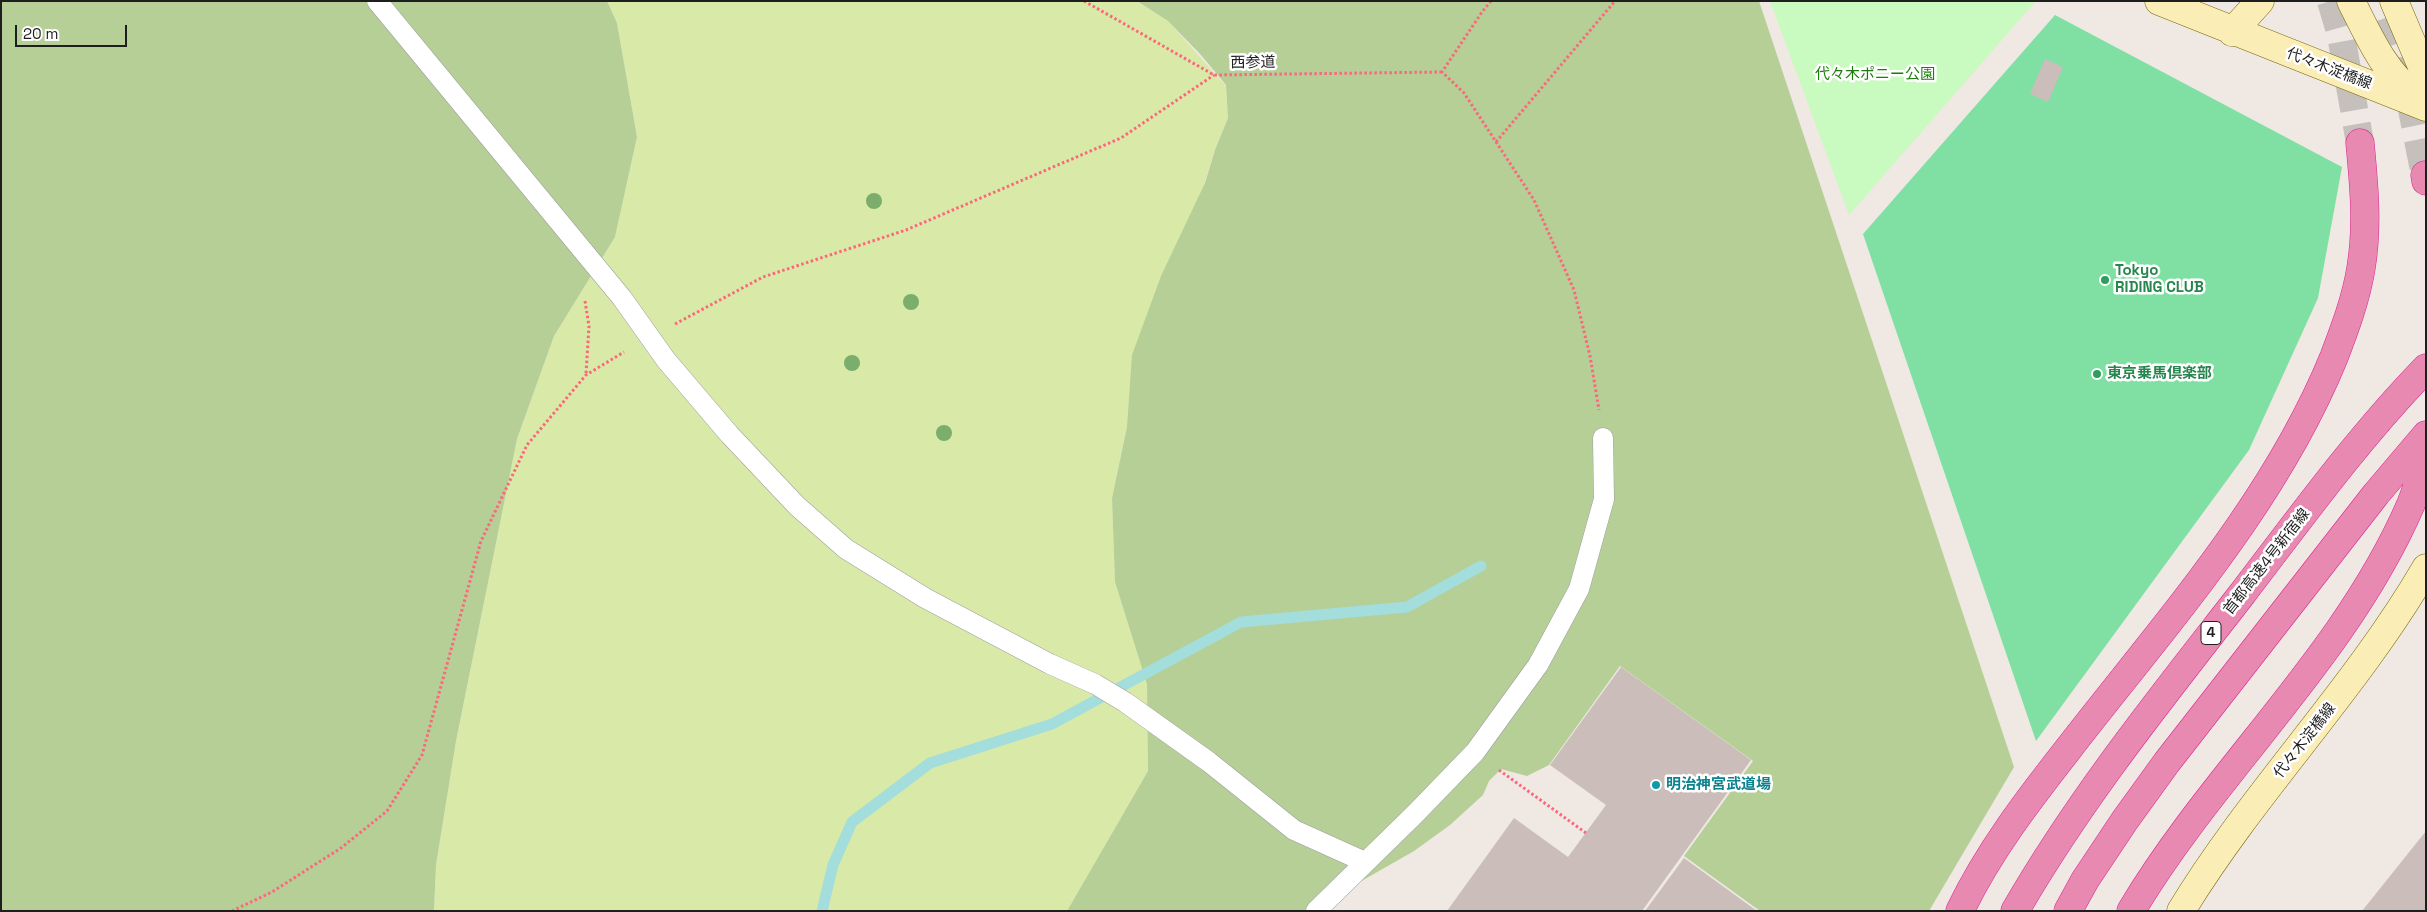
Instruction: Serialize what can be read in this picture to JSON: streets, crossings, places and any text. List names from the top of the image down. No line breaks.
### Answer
{"streets":{"highway":["首都高速4号新宿線","4"],"street":["代々木淀橋線"],"path":["西参道"]},"parks":["代々木ポニー公園"],"places":["Tokyo RIDING CLUB","東京乗馬倶楽部","明治神宮武道場"],"scale_bar":"20 m"}
